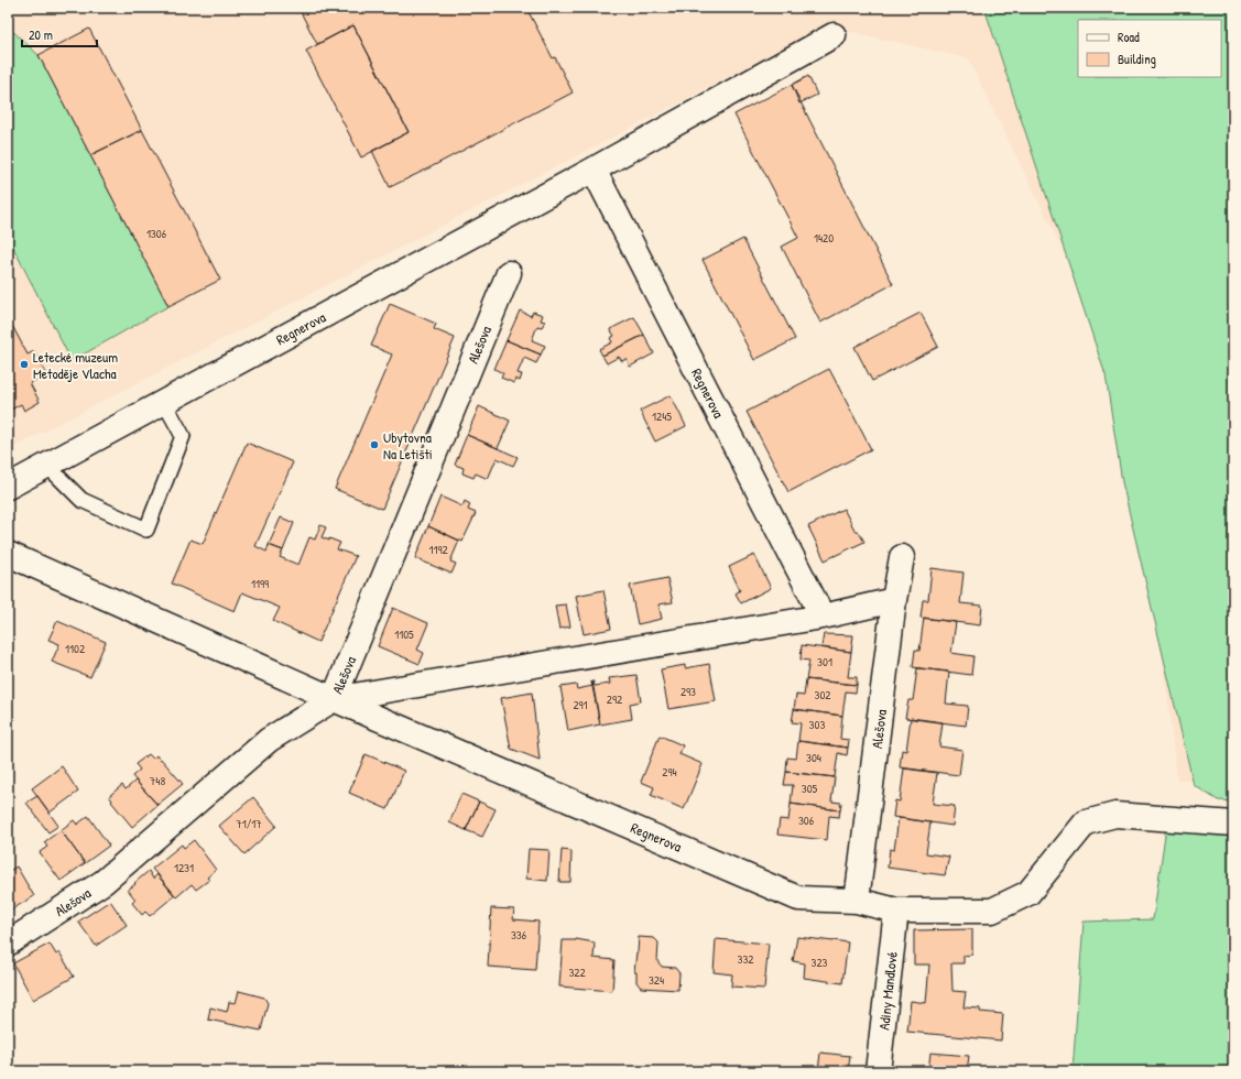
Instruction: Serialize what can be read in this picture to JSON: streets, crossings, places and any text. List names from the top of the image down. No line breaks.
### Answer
{"streets":{"street":["Regnerova","Alešova","Adiny Mandlové"]},"crossings":[["Regnerova","Alešova"],["Regnerova","Adiny Mandlové"]],"places":["Letecké muzeum Metoděje Vlacha","Ubytovna Na Letišti"],"house_numbers":["1306","1420","1245","1192","1199","1105","1102","301","293","302","292","291","303","304","294","748","305","306","71/17","1231","336","332","323","322","324"],"legend":["Road","Building"],"scale_bar":"20 m"}
